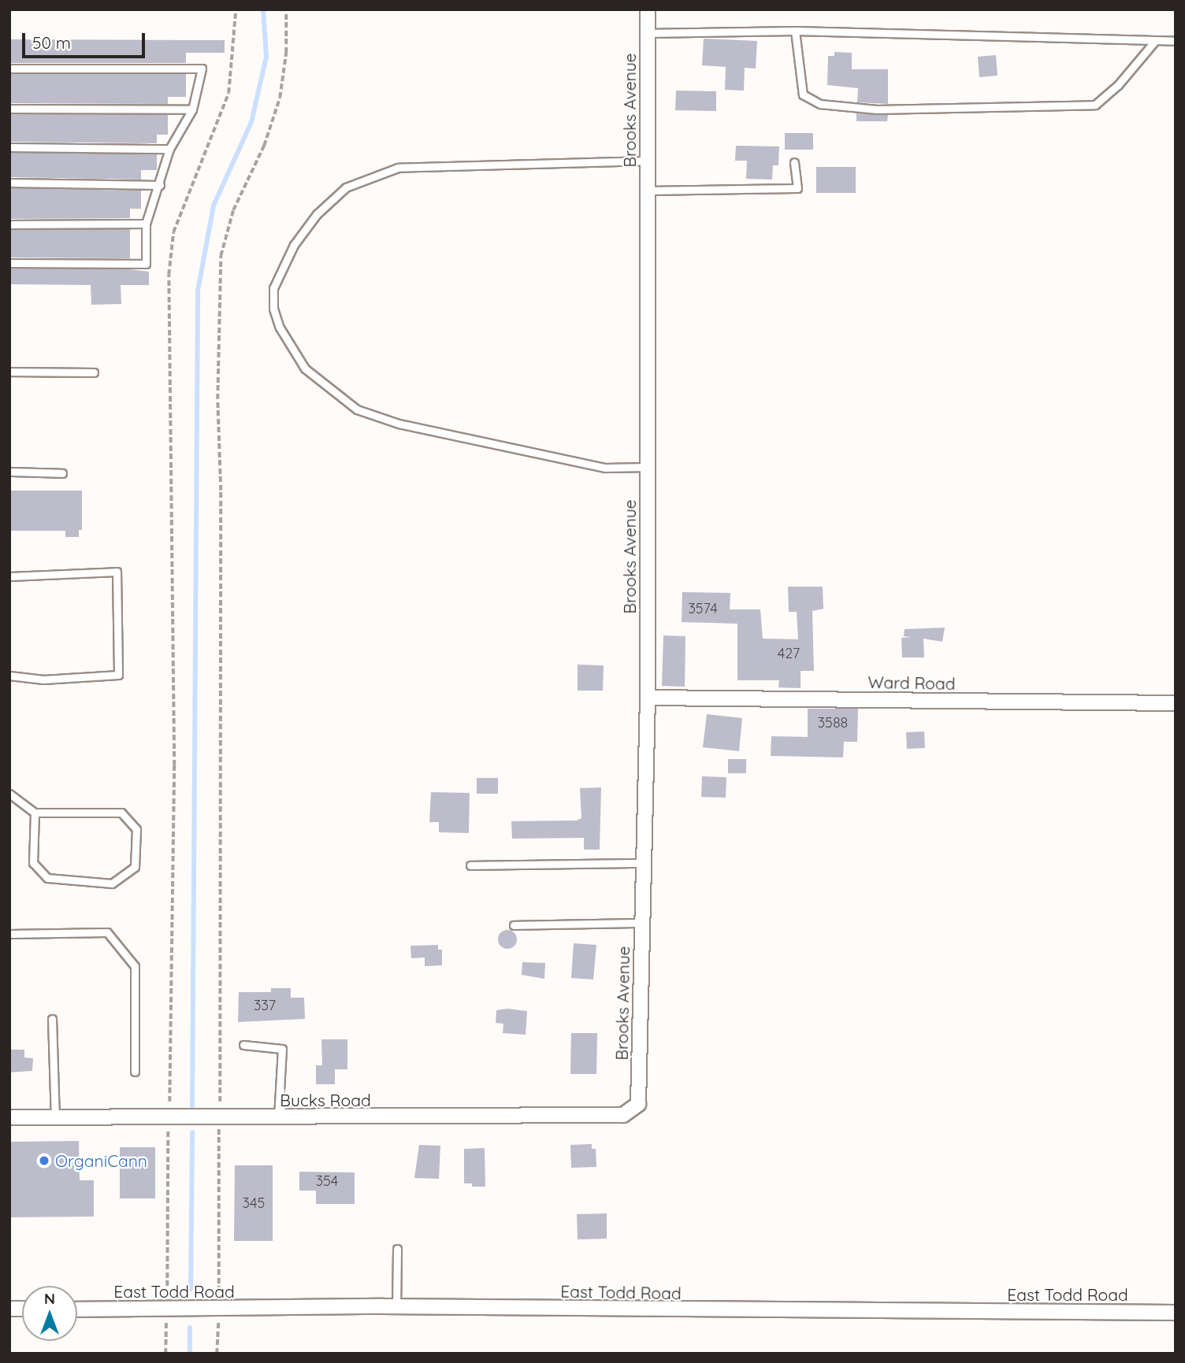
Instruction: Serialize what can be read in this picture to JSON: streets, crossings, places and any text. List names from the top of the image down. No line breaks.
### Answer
{"streets":{"street":["Brooks Avenue","Ward Road","Bucks Road","East Todd Road"]},"crossings":[["Brooks Avenue","Ward Road"],["Brooks Avenue","Bucks Road"]],"places":["OrganiCann"],"house_numbers":["3574","427","3588","337","354","345"],"scale_bar":"50 m","north":"top"}
